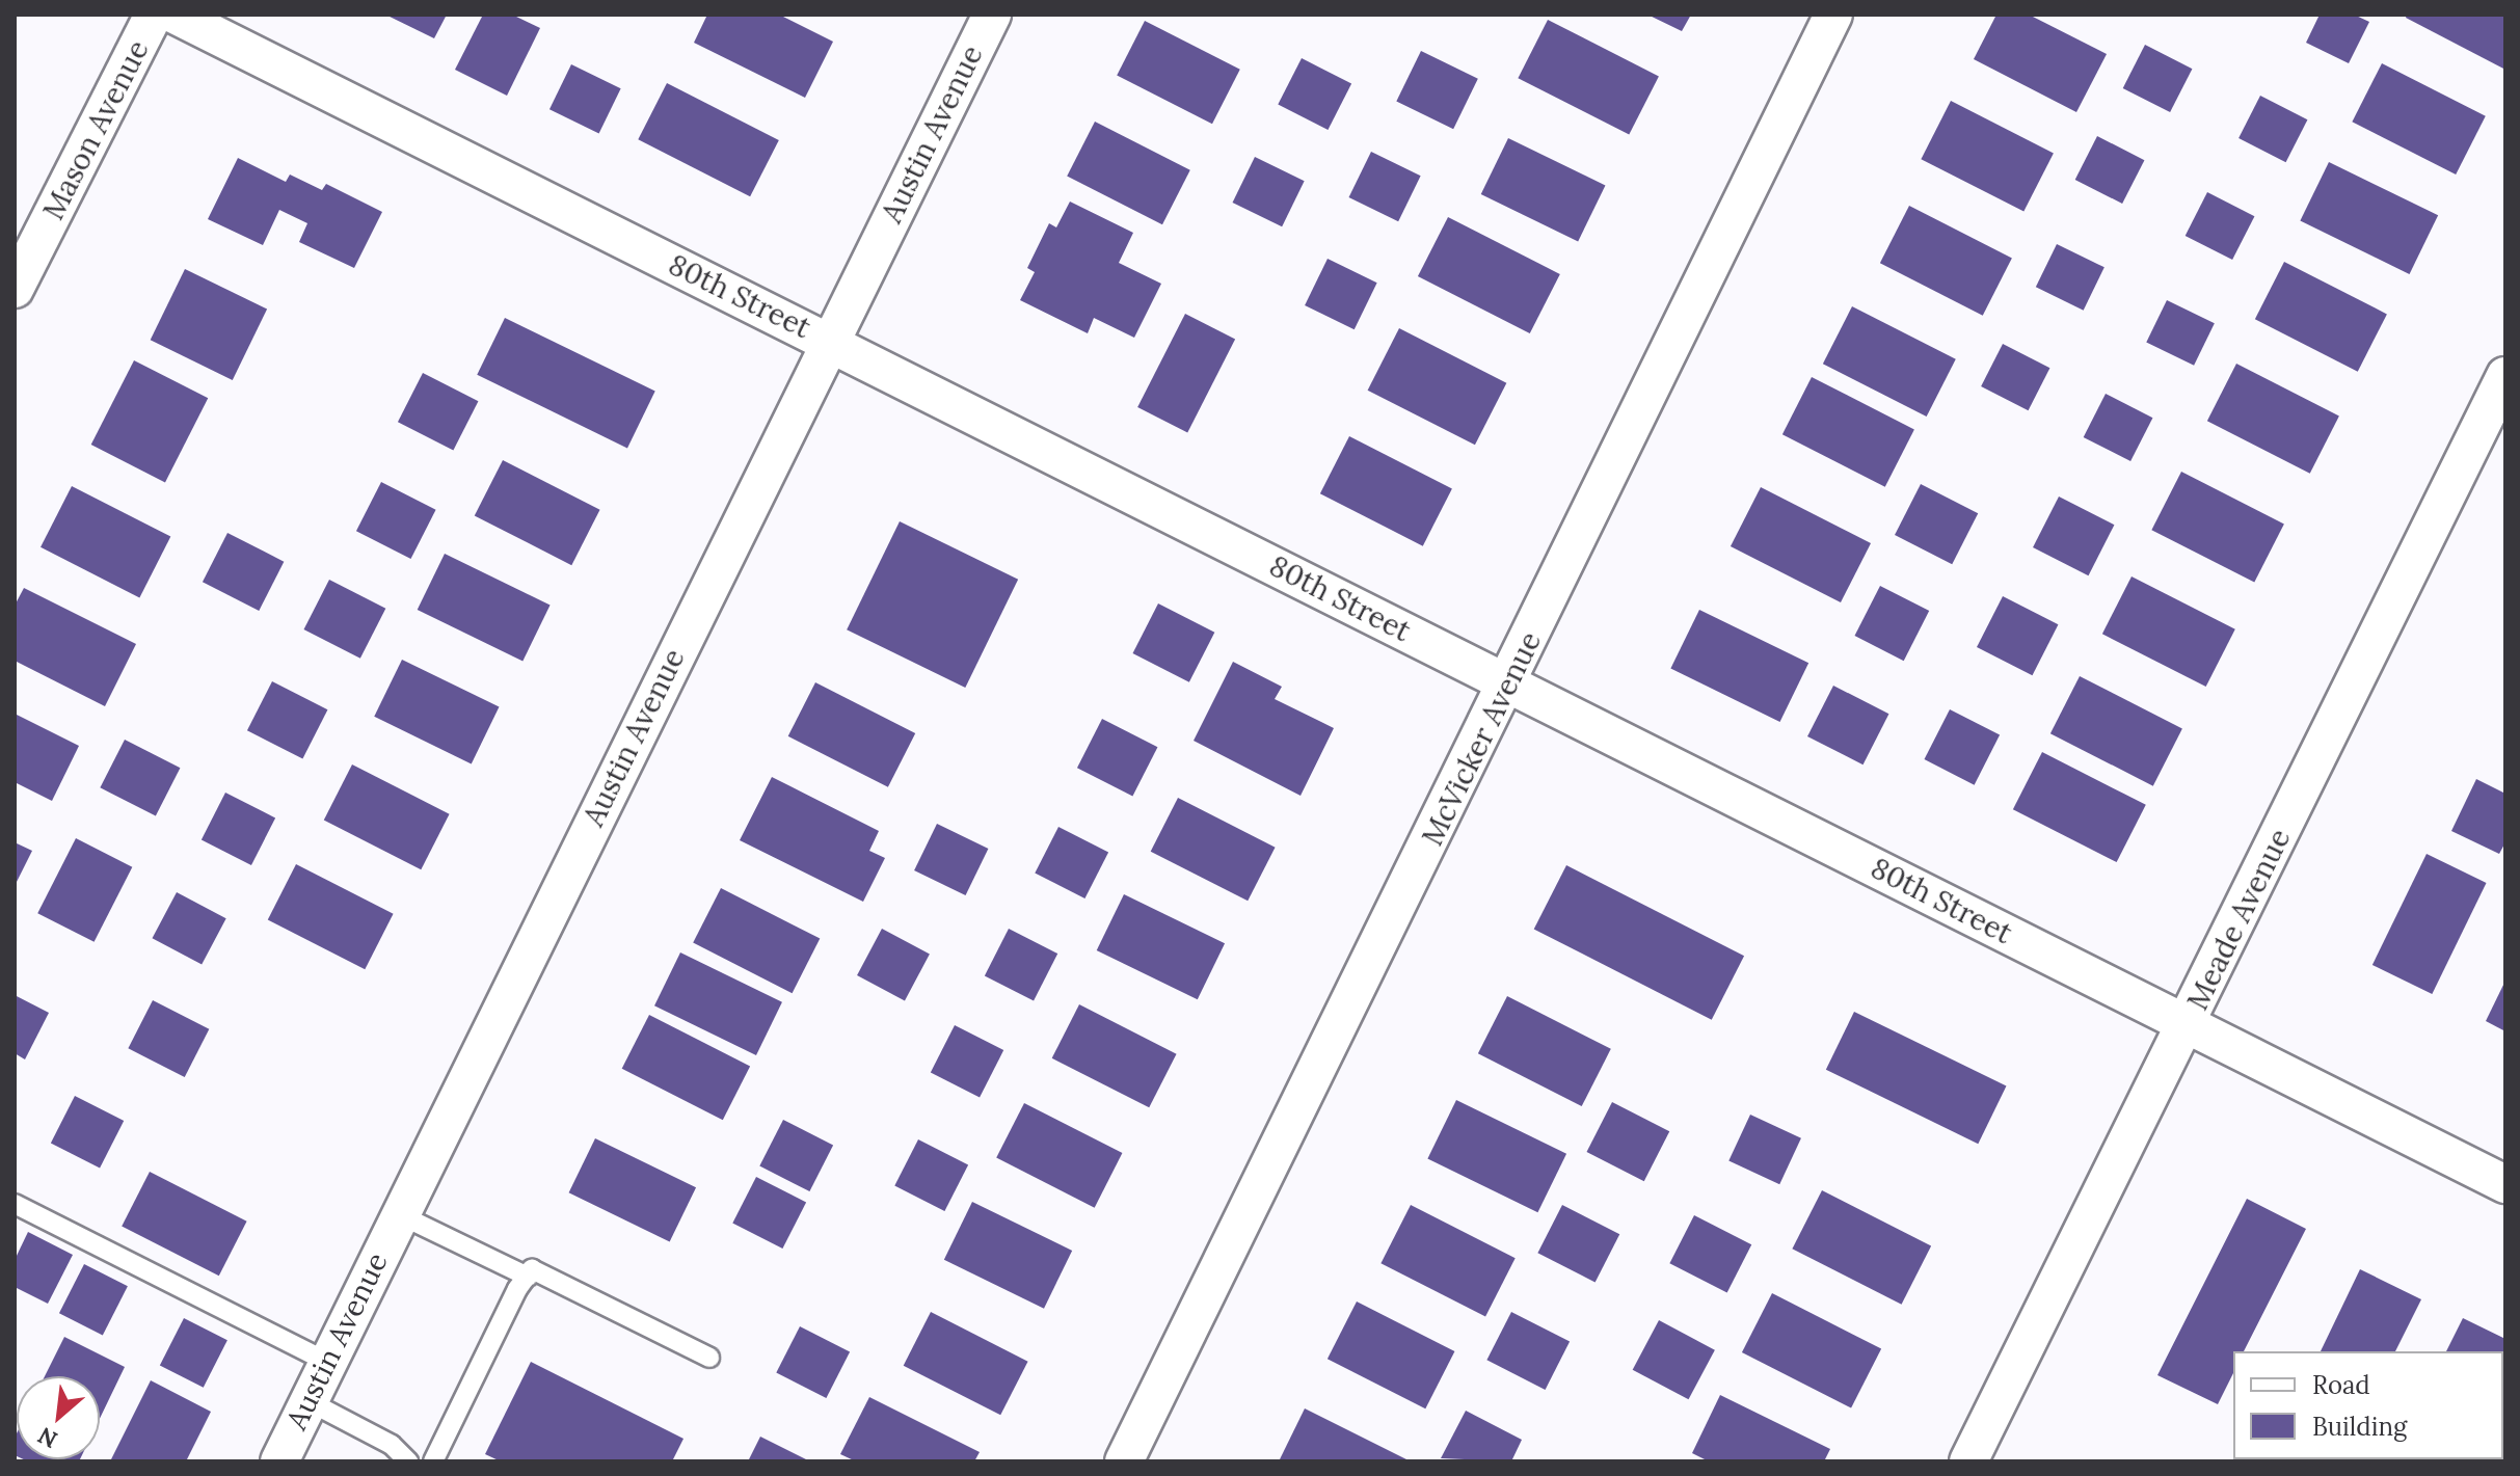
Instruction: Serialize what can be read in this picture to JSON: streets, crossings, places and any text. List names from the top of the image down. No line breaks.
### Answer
{"streets":{"street":["Mason Avenue","Austin Avenue","80th Street","McVicker Avenue","Meade Avenue"]},"crossings":[["Austin Avenue","80th Street"],["80th Street","McVicker Avenue"],["80th Street","Meade Avenue"]],"legend":["Road","Building"],"north":"bottom left"}
